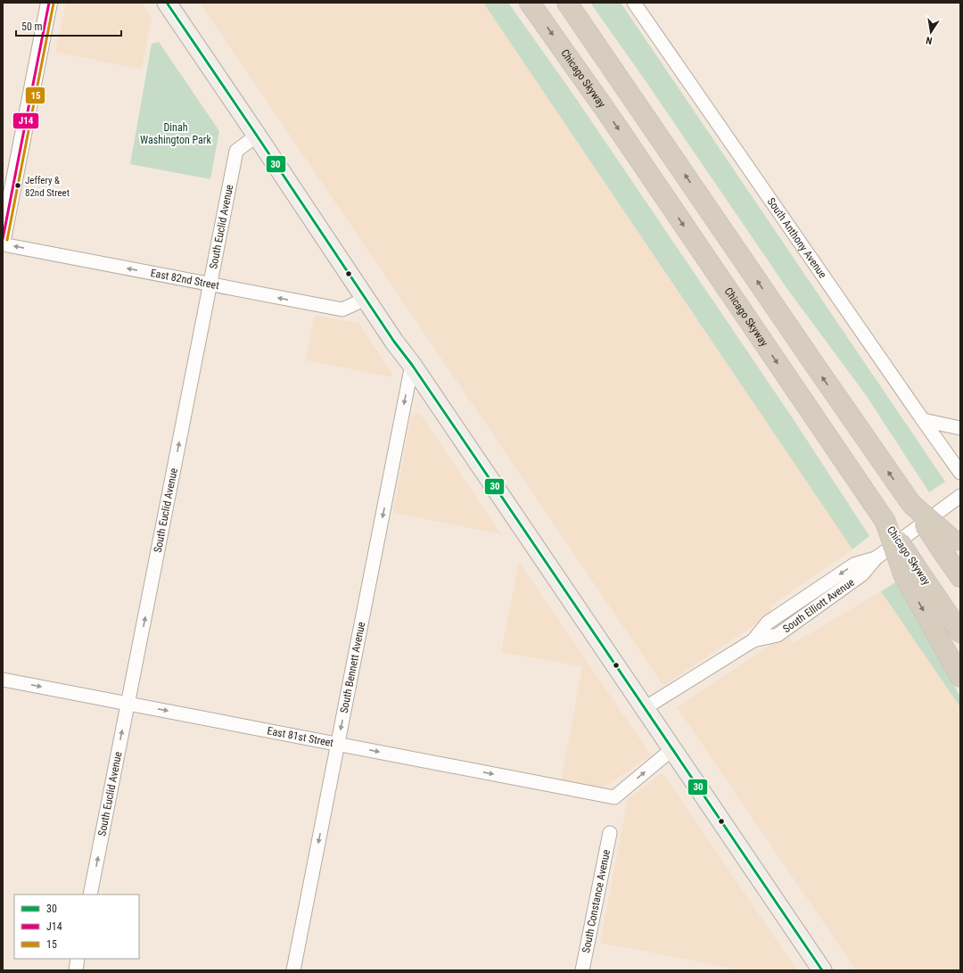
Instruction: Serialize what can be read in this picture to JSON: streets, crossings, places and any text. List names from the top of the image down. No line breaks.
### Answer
{"streets":{"highway":["Chicago Skyway"],"street":["South Euclid Avenue","South Anthony Avenue","East 82nd Street","South Elliott Avenue","South Bennett Avenue","East 81st Street","South Constance Avenue"]},"crossings":[["South Euclid Avenue","East 82nd Street"],["South Euclid Avenue","East 81st Street"],["South Bennett Avenue","East 81st Street"]],"one_way":["South Euclid Avenue","East 82nd Street","South Bennett Avenue","East 81st Street"],"parks":["Dinah Washington Park"],"places":["Jeffery & 82nd Street"],"lines":["transit line 30","transit line J14","transit line 15"],"legend":["30","J14","15"],"scale_bar":"50 m","north":"bottom"}
